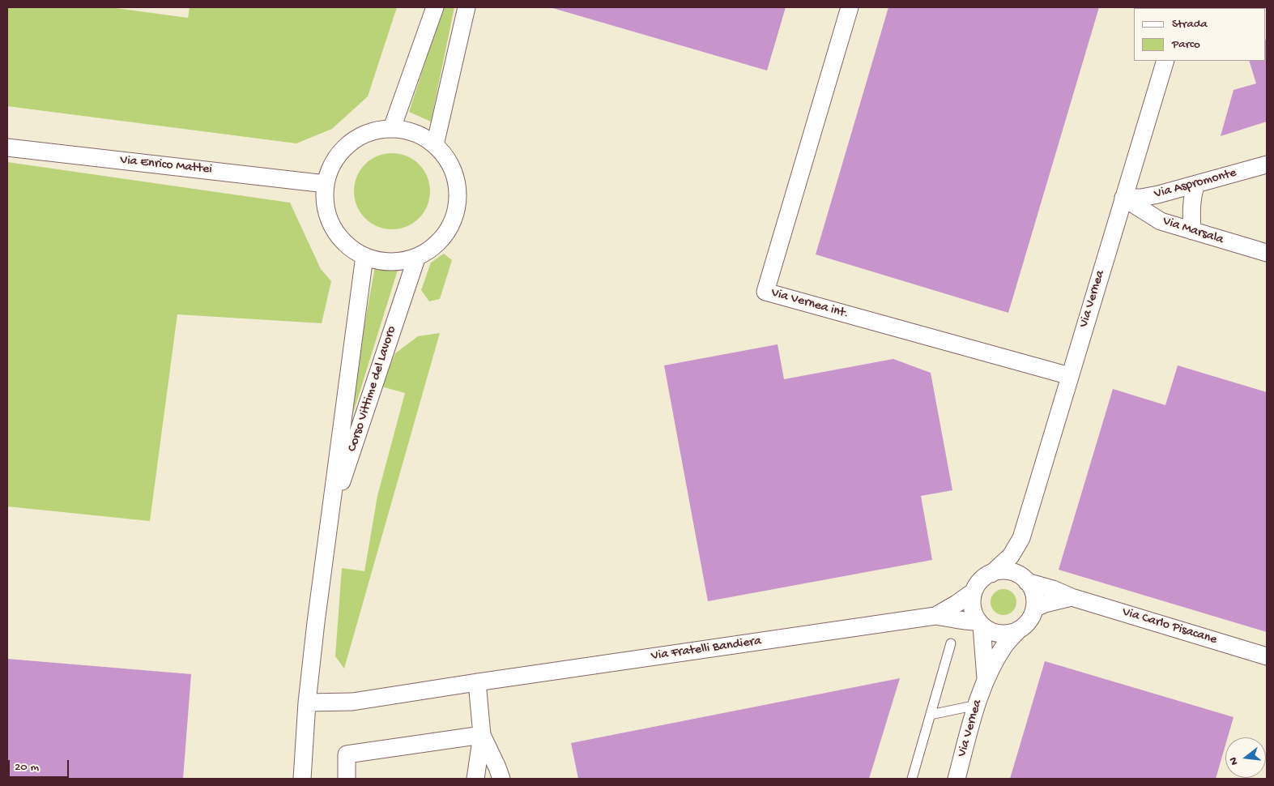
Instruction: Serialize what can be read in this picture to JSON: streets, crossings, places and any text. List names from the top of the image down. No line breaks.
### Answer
{"streets":{"street":["Via Enrico Mattei","Via Aspromonte","Via Marsala","Via Vernea","Via Vernea int.","Corso Vittime del Lavoro","Via Carlo Pisacane","Via Fratelli Bandiera"]},"crossings":[["Via Enrico Mattei","Corso Vittime del Lavoro"],["Via Aspromonte","Via Marsala"],["Via Aspromonte","Via Vernea"],["Via Marsala","Via Vernea"],["Via Vernea","Via Vernea int."],["Corso Vittime del Lavoro","Via Fratelli Bandiera"]],"legend":["Strada","Parco"],"scale_bar":"20 m","north":"left"}
